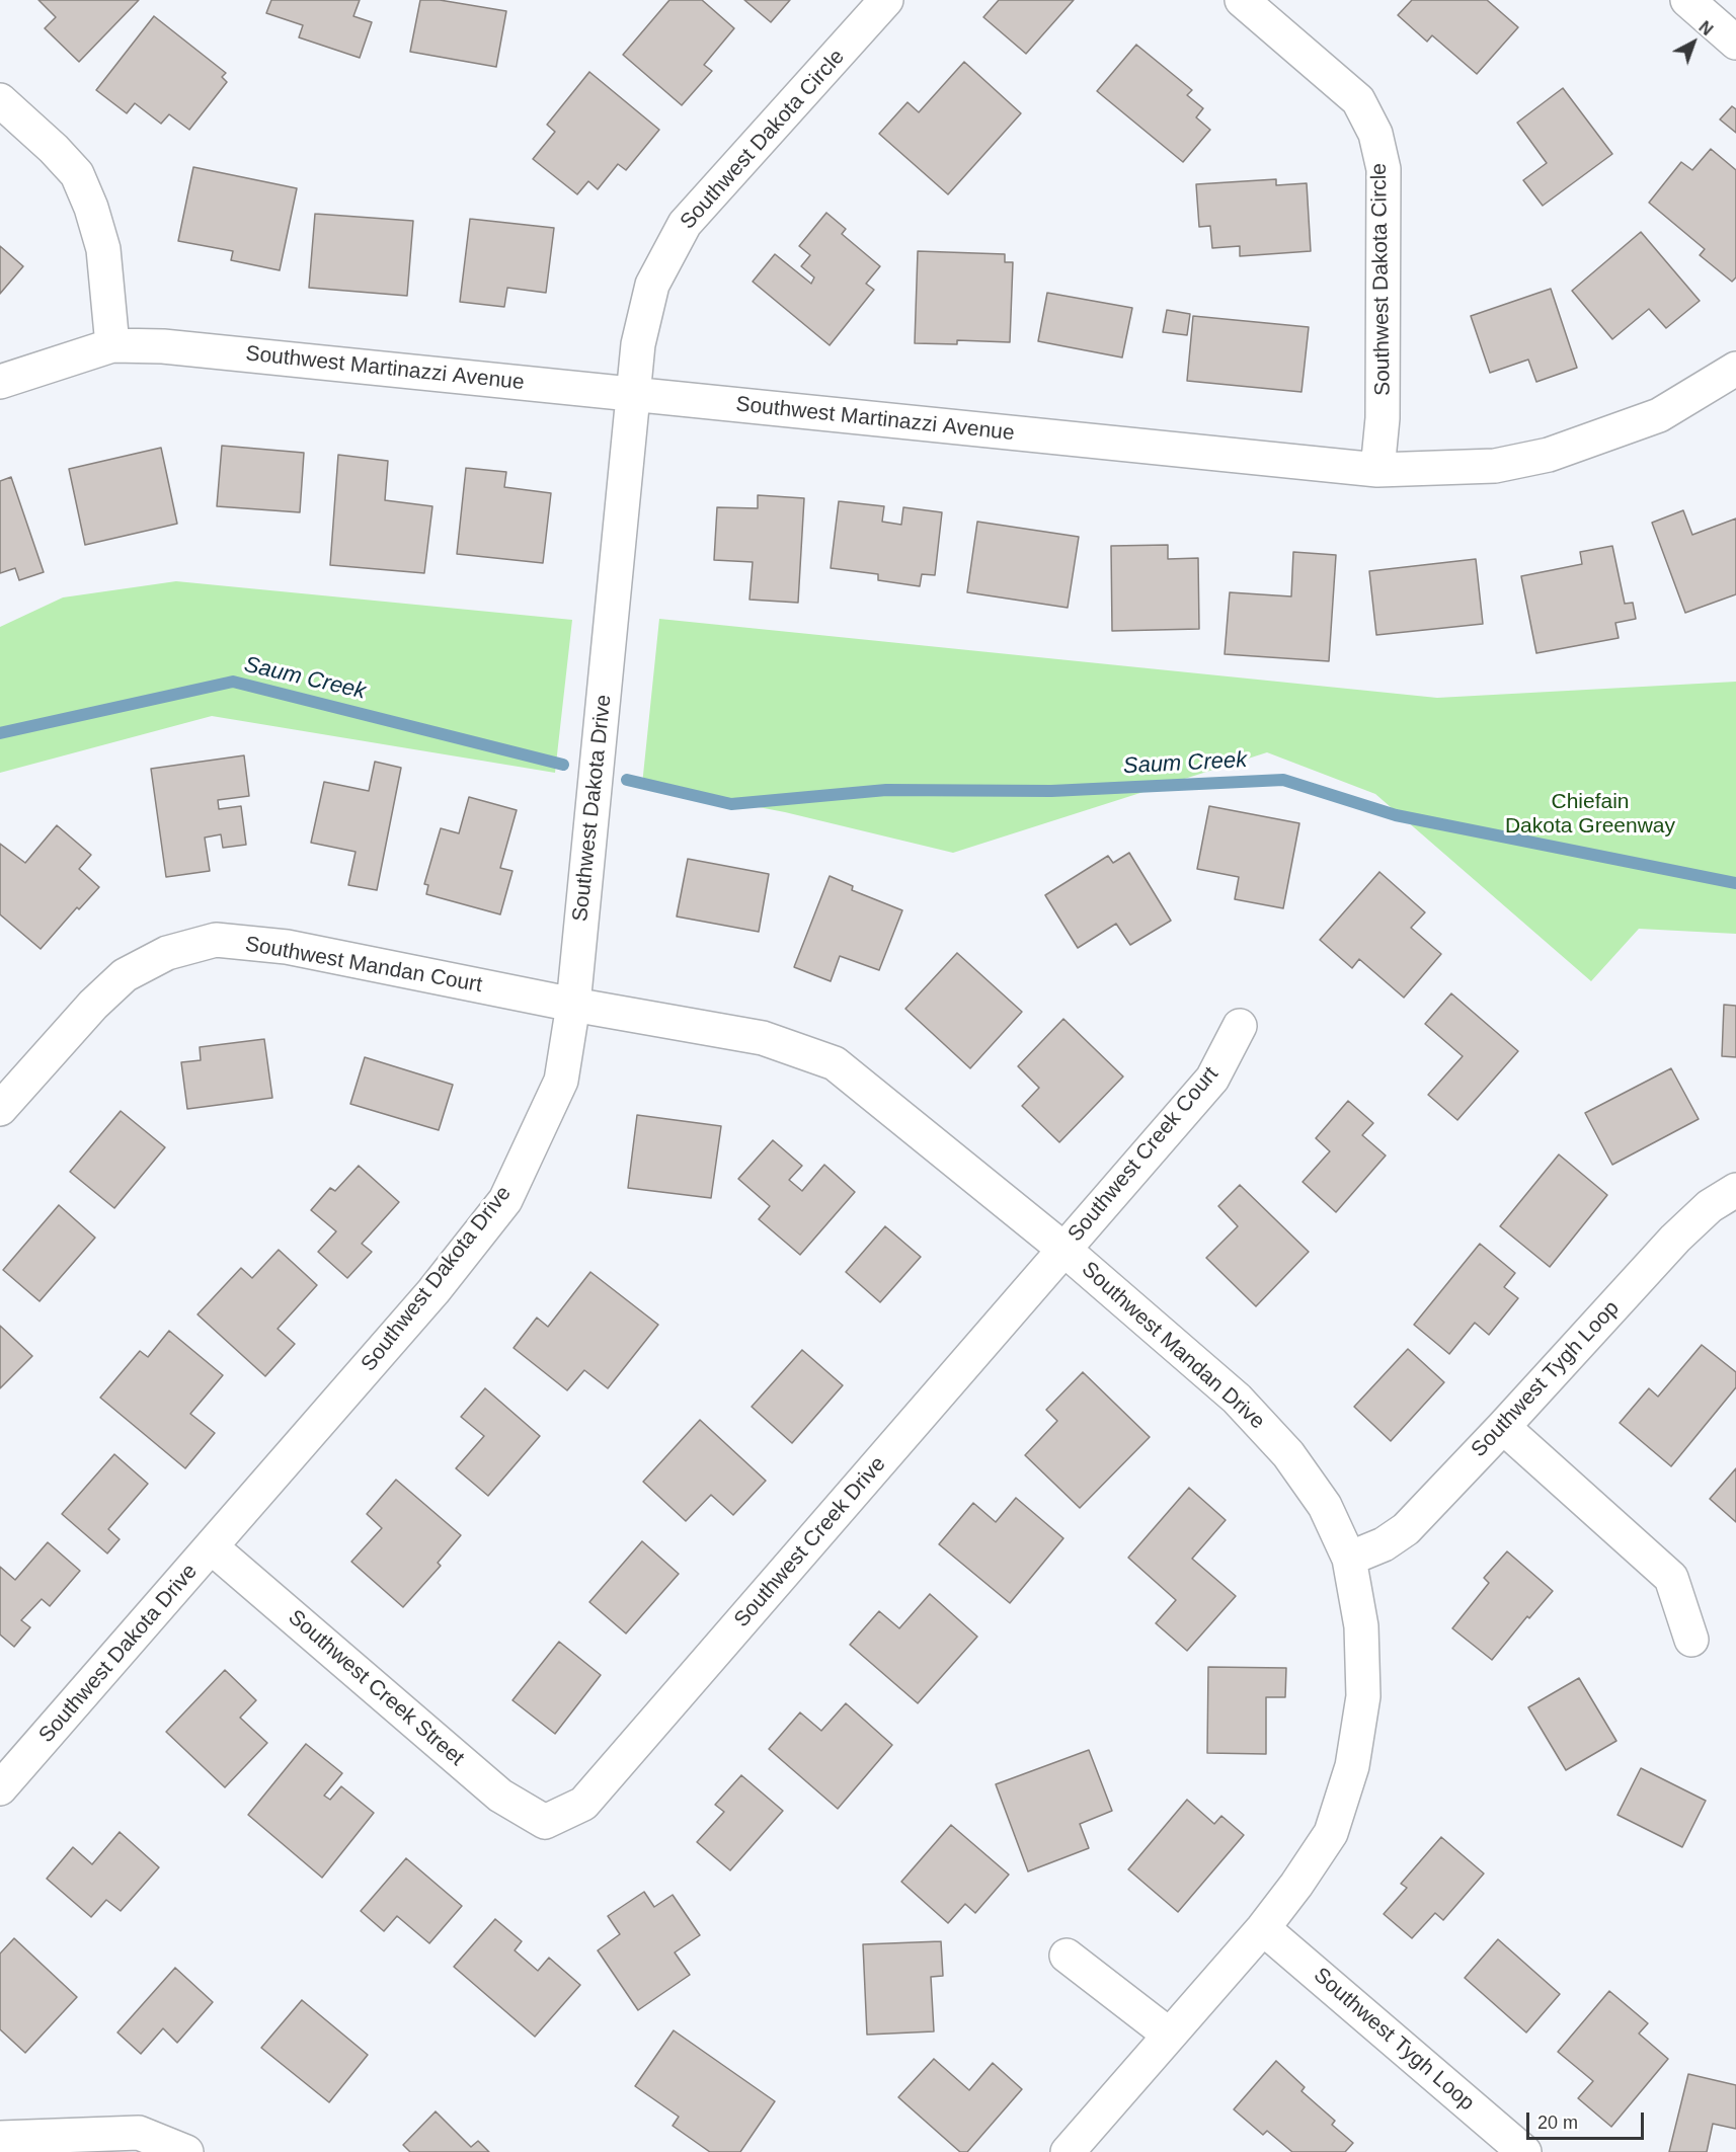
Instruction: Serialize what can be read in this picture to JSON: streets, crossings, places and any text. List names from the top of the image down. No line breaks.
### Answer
{"streets":{"street":["Southwest Dakota Circle","Southwest Martinazzi Avenue","Southwest Dakota Drive","Southwest Mandan Court","Southwest Creek Court","Southwest Mandan Drive","Southwest Tygh Loop","Southwest Creek Drive","Southwest Creek Street"]},"crossings":[["Southwest Dakota Circle","Southwest Martinazzi Avenue"],["Southwest Dakota Circle","Southwest Dakota Drive"],["Southwest Martinazzi Avenue","Southwest Dakota Drive"],["Southwest Dakota Drive","Southwest Mandan Court"],["Southwest Dakota Drive","Southwest Mandan Drive"],["Southwest Dakota Drive","Southwest Creek Street"],["Southwest Mandan Court","Southwest Mandan Drive"],["Southwest Creek Court","Southwest Mandan Drive"],["Southwest Creek Court","Southwest Creek Drive"],["Southwest Mandan Drive","Southwest Tygh Loop"],["Southwest Mandan Drive","Southwest Creek Drive"],["Southwest Creek Drive","Southwest Creek Street"]],"water":["Saum Creek"],"parks":["Chiefain Dakota Greenway"],"scale_bar":"20 m","north":"top right"}
